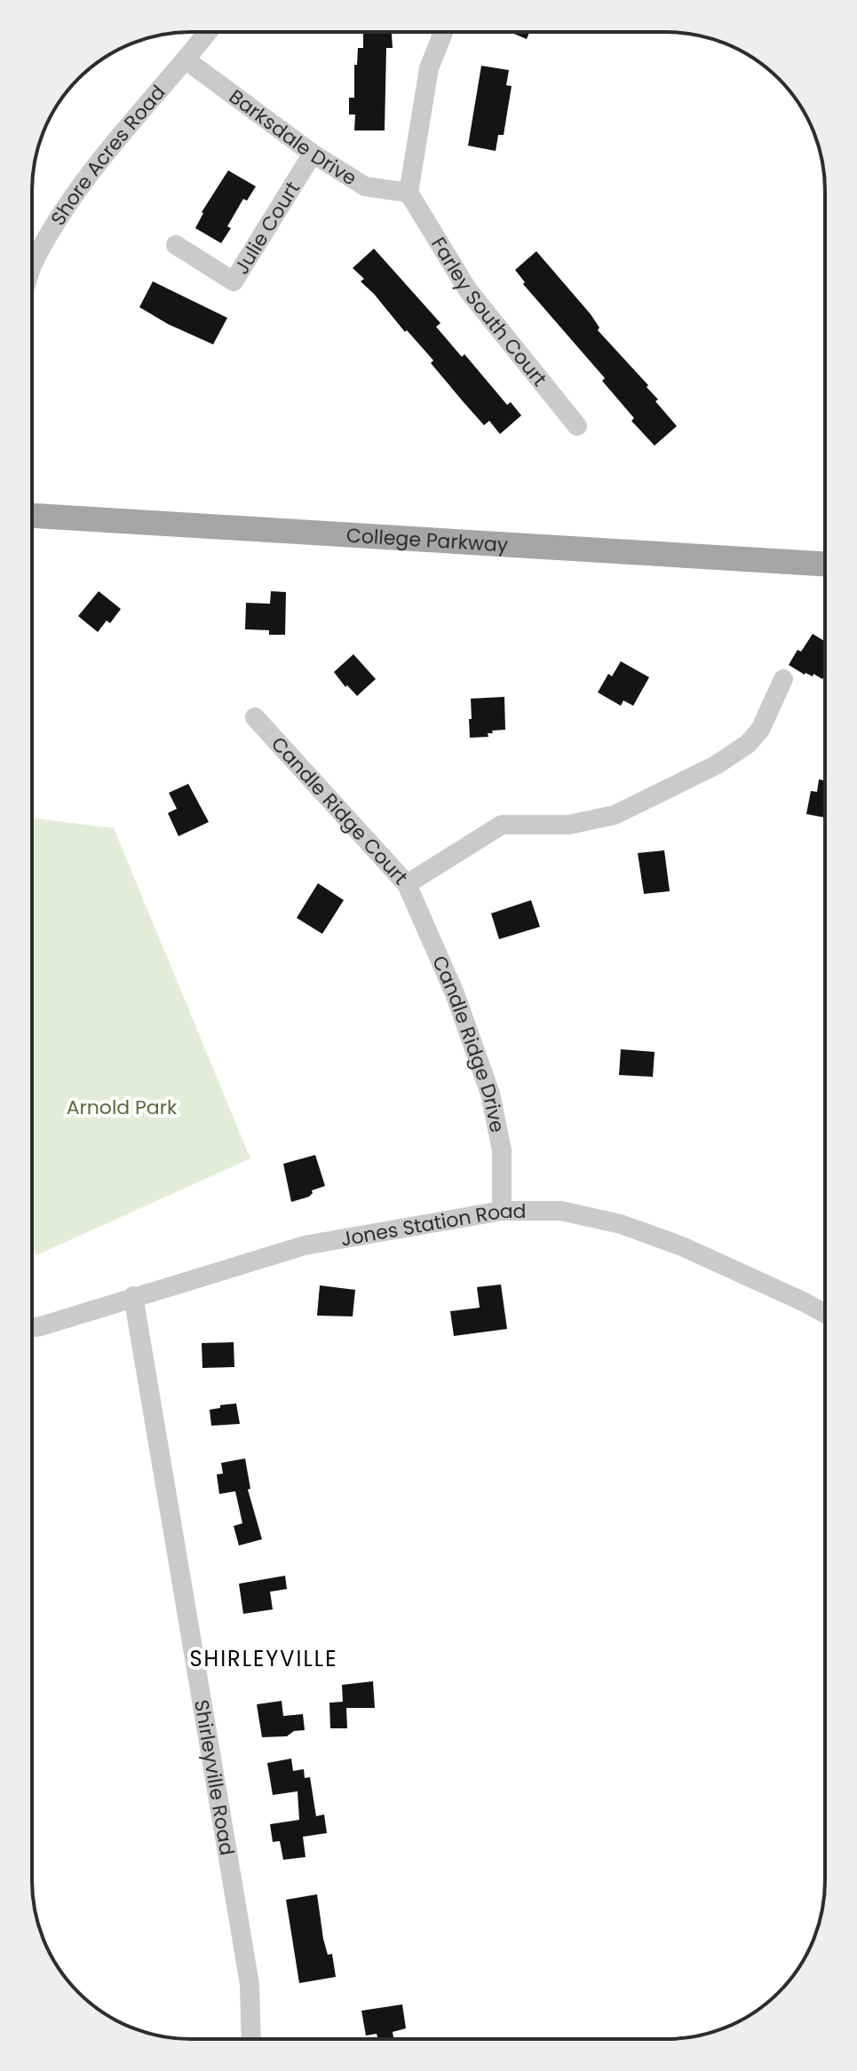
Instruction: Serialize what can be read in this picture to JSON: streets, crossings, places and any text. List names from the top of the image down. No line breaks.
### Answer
{"streets":{"main road":["College Parkway"],"street":["Barksdale Drive","Shore Acres Road","Julie Court","Farley South Court","Candle Ridge Court","Candle Ridge Drive","Jones Station Road","Shirleyville Road"]},"crossings":[["Barksdale Drive","Shore Acres Road"],["Barksdale Drive","Julie Court"],["Barksdale Drive","Farley South Court"],["Candle Ridge Court","Candle Ridge Drive"],["Candle Ridge Drive","Jones Station Road"],["Jones Station Road","Shirleyville Road"]],"districts":["SHIRLEYVILLE"],"parks":["Arnold Park"]}
